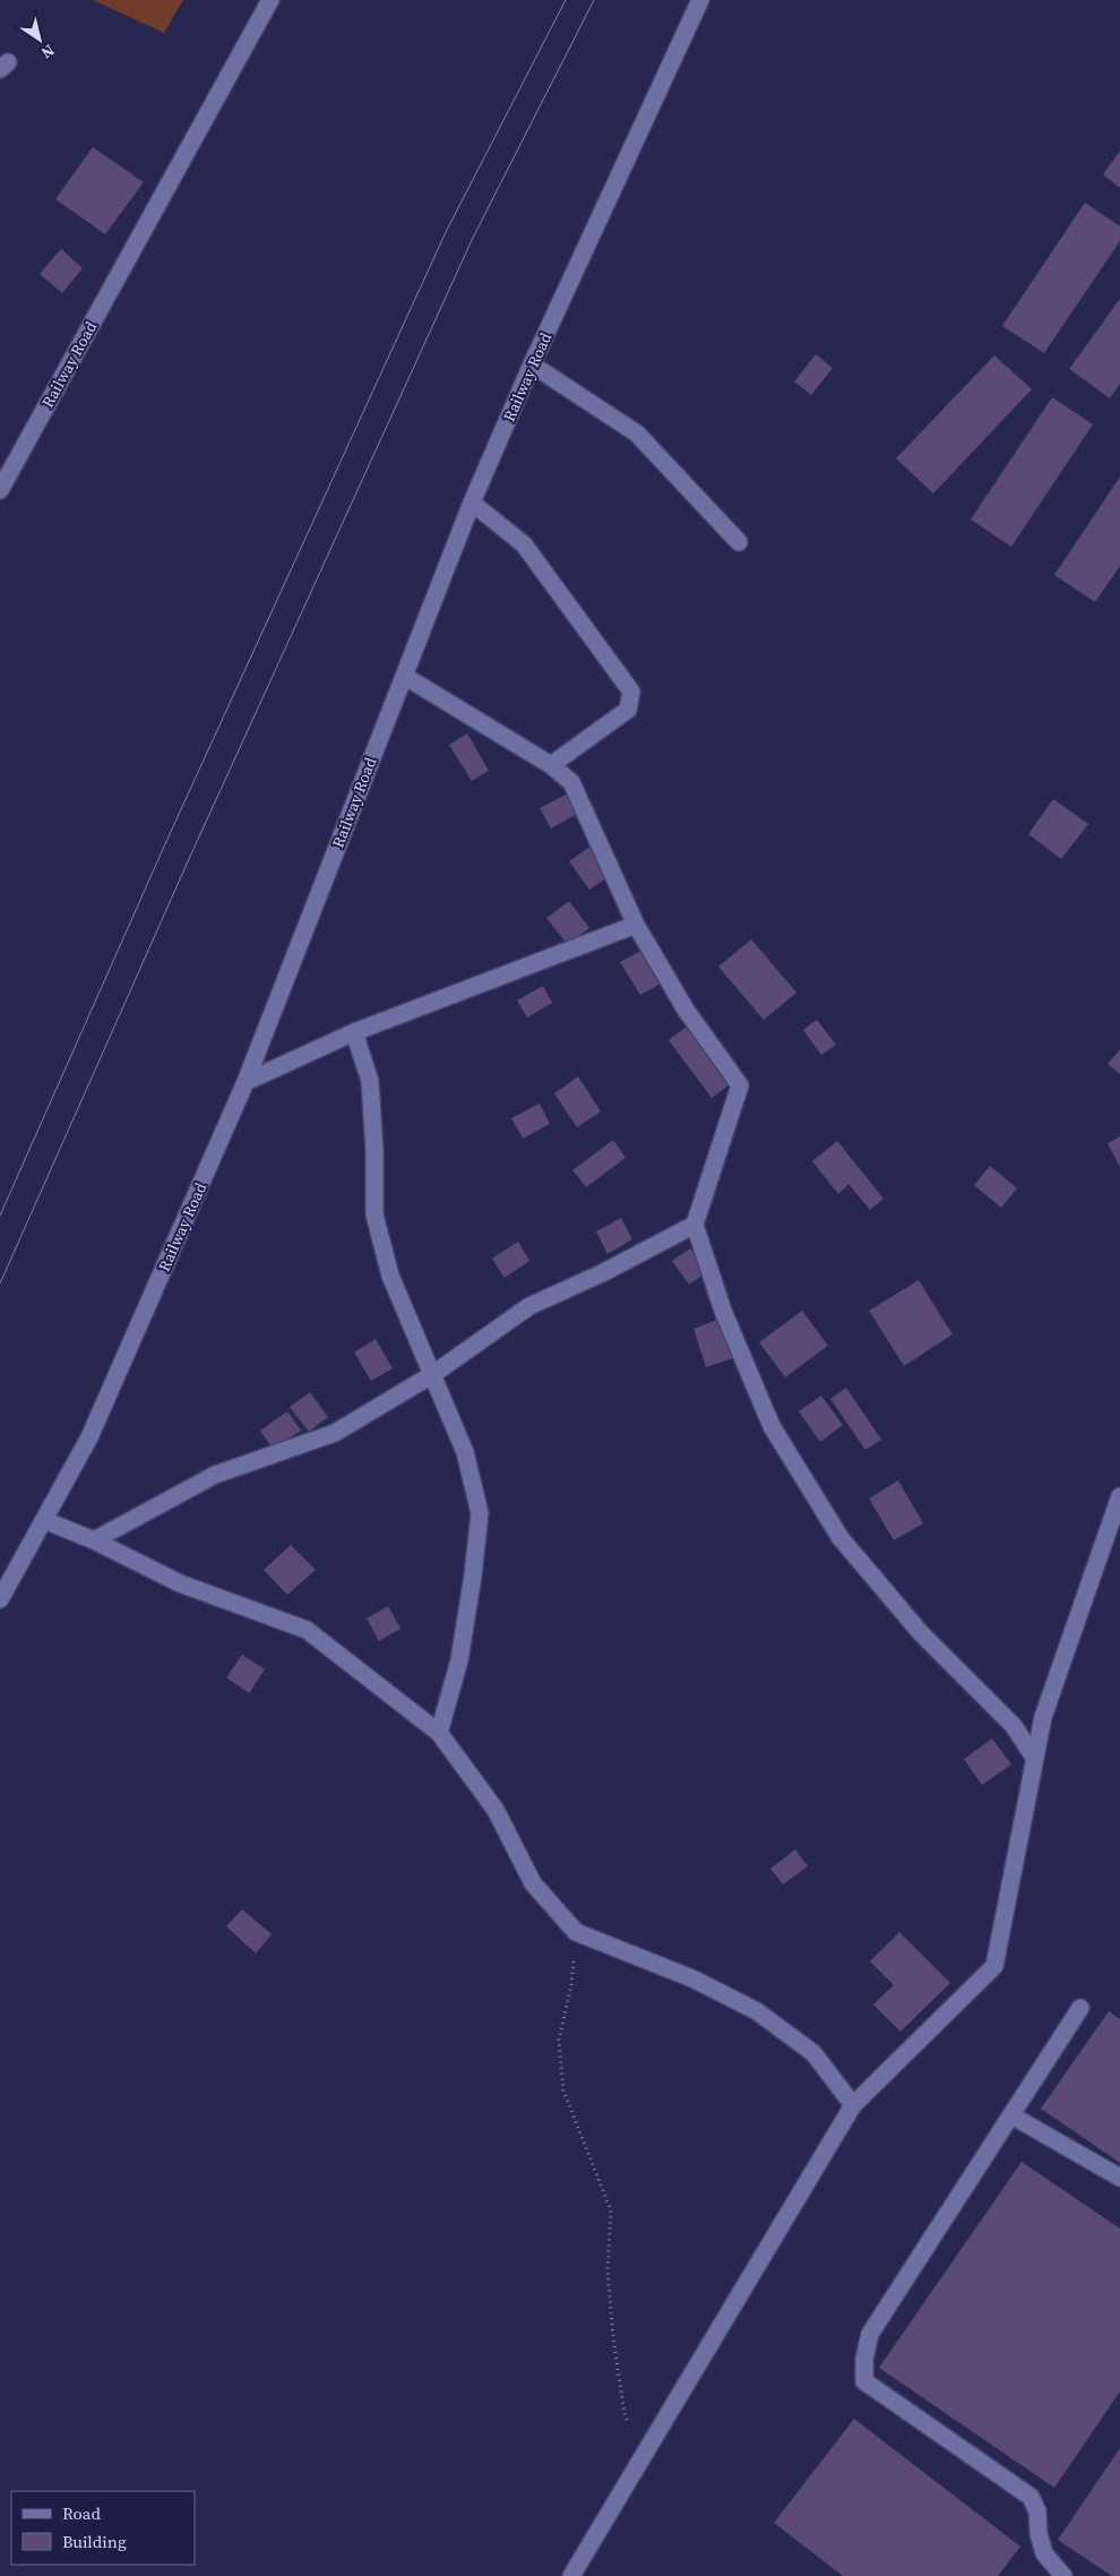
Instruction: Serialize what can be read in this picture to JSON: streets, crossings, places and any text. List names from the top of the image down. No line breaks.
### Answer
{"streets":{"street":["Railway Road"]},"legend":["Road","Building"],"north":"bottom right"}
